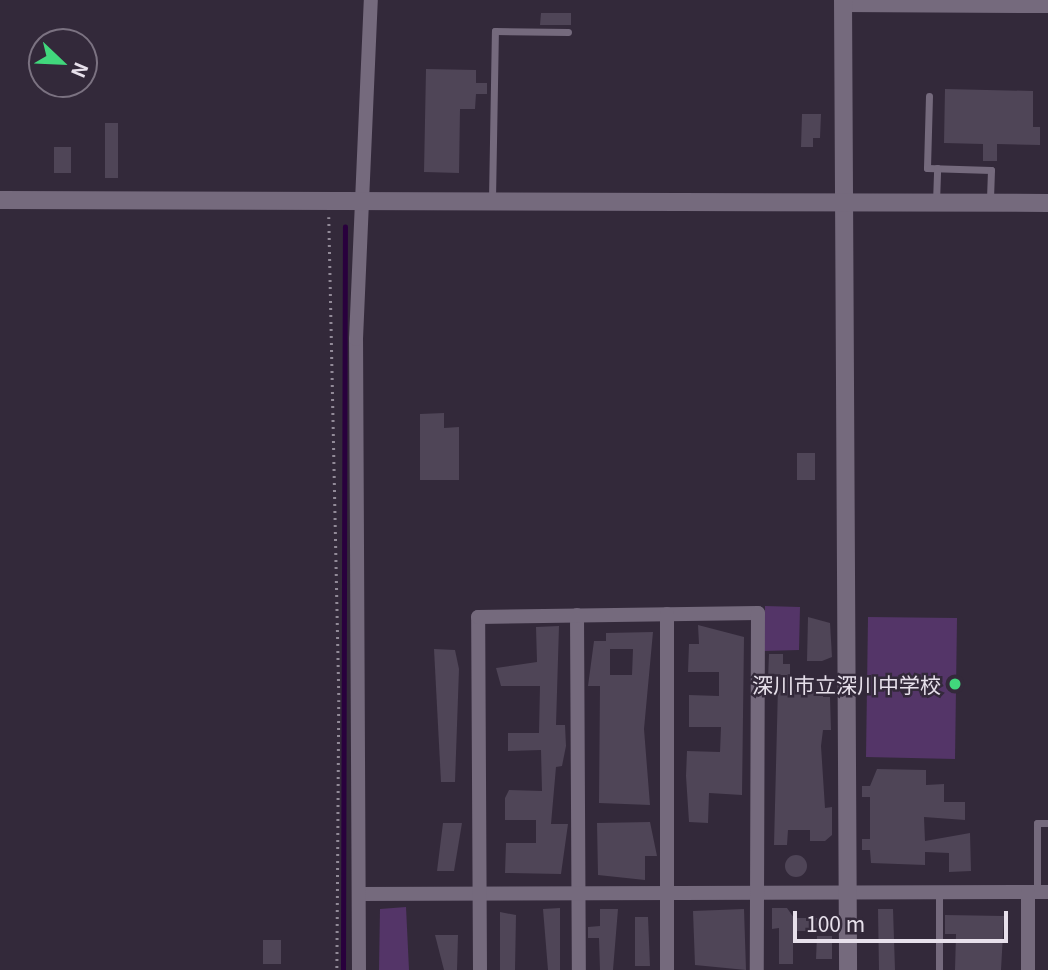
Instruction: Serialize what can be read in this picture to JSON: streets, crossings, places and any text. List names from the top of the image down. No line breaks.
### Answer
{"places":["深川市立深川中学校"],"scale_bar":"100 m","north":"bottom right"}
